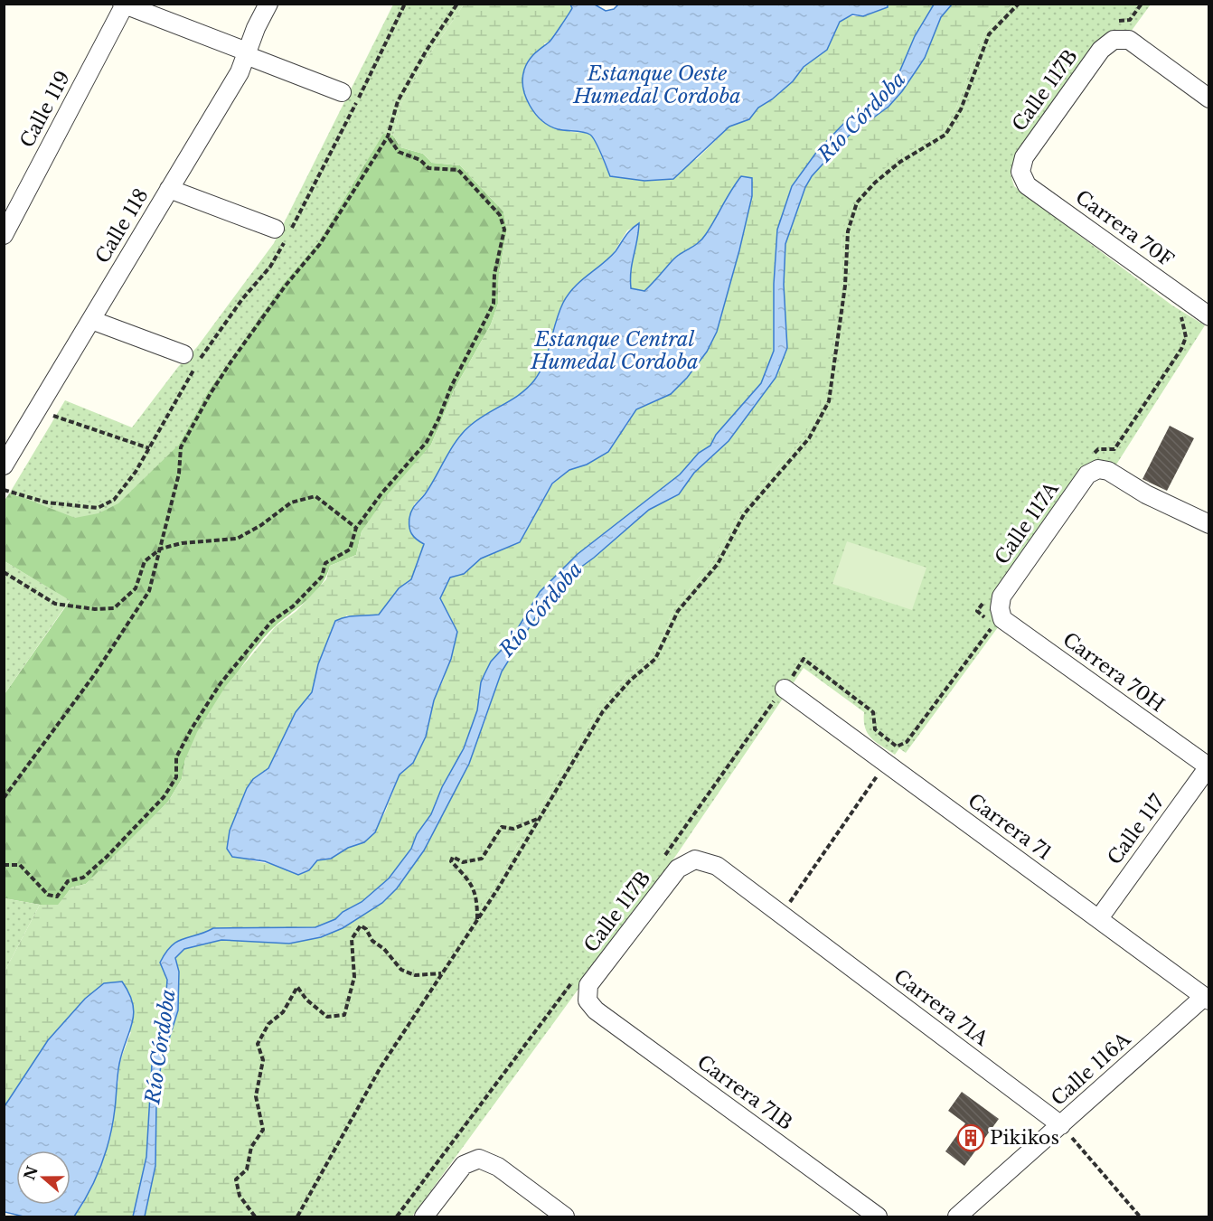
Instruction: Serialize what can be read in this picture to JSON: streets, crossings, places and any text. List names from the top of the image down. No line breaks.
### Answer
{"streets":{"street":["Calle 117B","Calle 119","Calle 118","Carrera 70F","Calle 117A","Carrera 70H","Carrera 71","Calle 117","Carrera 71A","Calle 116A","Carrera 71B"]},"crossings":[["Calle 117B","Carrera 70F"],["Calle 117B","Carrera 71A"],["Calle 117B","Carrera 71B"],["Calle 117A","Carrera 70H"],["Carrera 70H","Calle 117"],["Carrera 71","Calle 117"],["Carrera 71","Calle 116A"],["Carrera 71A","Calle 116A"]],"water":["Estanque Oeste Humedal Cordoba","Río Córdoba","Estanque Central Humedal Cordoba"],"places":{"building":["Pikikos"]},"north":"left"}
